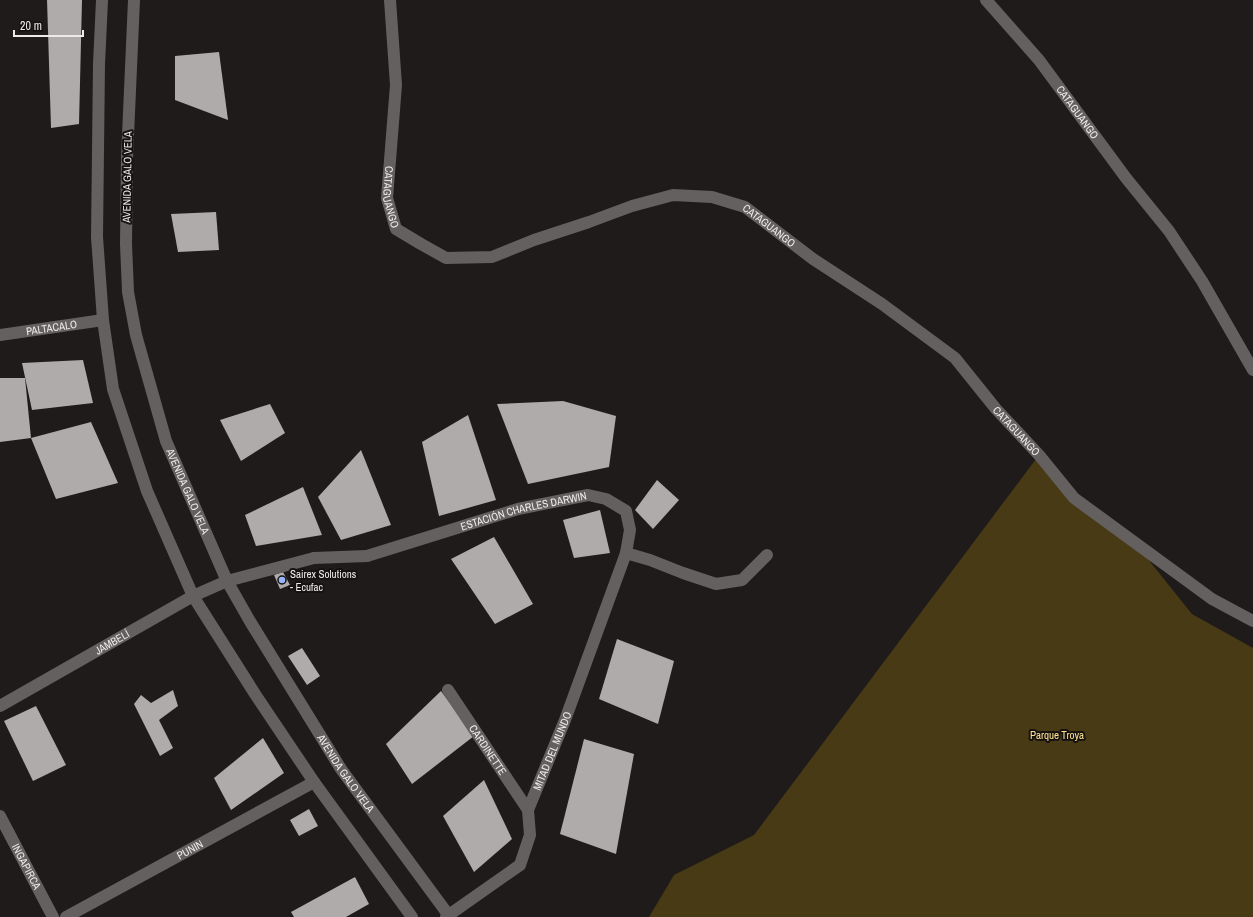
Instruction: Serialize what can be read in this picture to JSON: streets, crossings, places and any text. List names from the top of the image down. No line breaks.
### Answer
{"streets":{"street":["CATAGUANGO","AVENIDA GALO VELA","PALTACALO","ESTACIÓN CHARLES DARWIN","JAMBELÍ","CARDINETTE","MITAD DEL MUNDO","PUNIN","INGAPIRCA"]},"crossings":[["AVENIDA GALO VELA","ESTACIÓN CHARLES DARWIN"],["AVENIDA GALO VELA","JAMBELÍ"],["AVENIDA GALO VELA","MITAD DEL MUNDO"],["ESTACIÓN CHARLES DARWIN","JAMBELÍ"],["ESTACIÓN CHARLES DARWIN","MITAD DEL MUNDO"],["CARDINETTE","MITAD DEL MUNDO"]],"parks":["Parque Troya"],"places":["Sairex Solutions - Ecufac"],"scale_bar":"20 m"}
